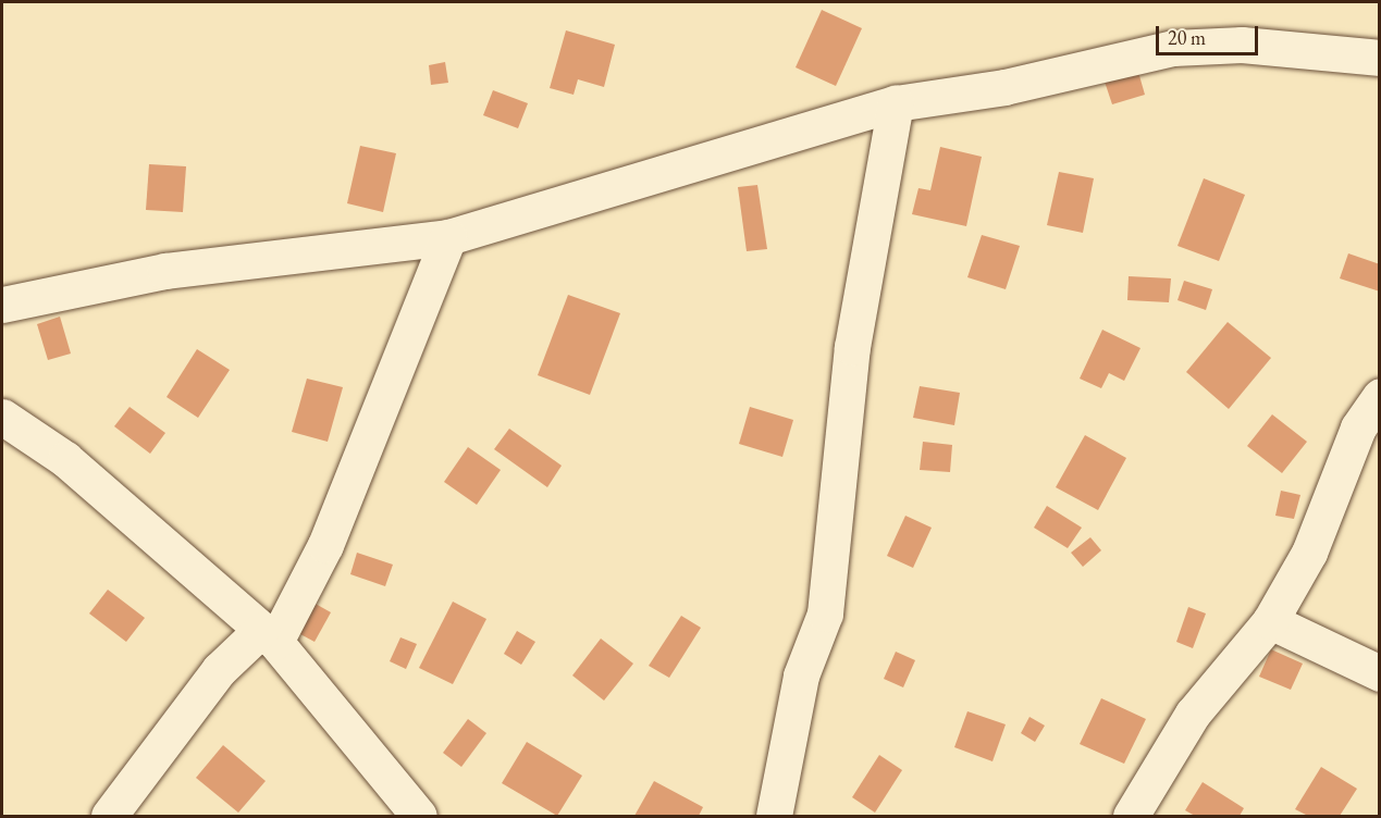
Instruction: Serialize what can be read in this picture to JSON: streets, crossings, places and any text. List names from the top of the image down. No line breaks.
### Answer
{"scale_bar":"20 m"}
